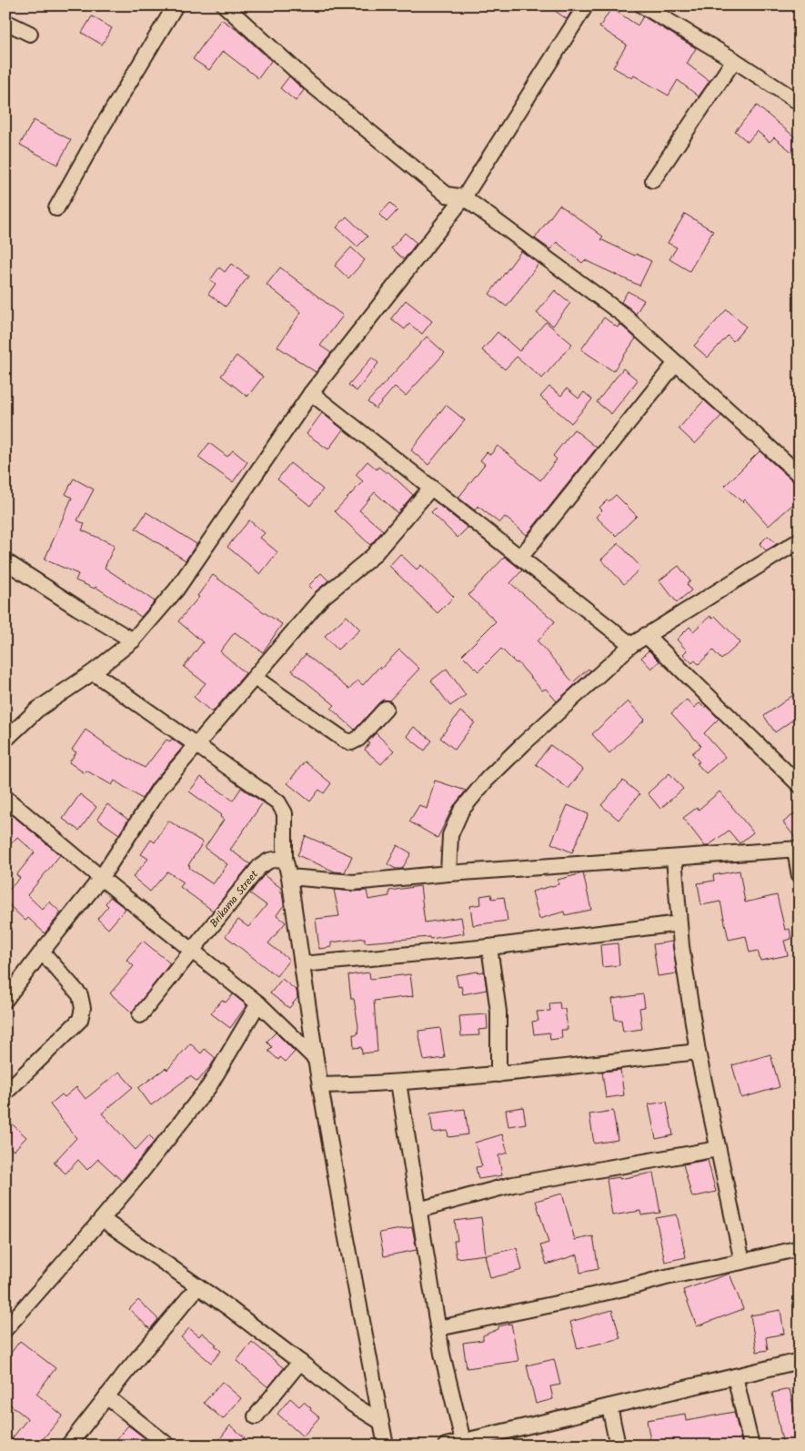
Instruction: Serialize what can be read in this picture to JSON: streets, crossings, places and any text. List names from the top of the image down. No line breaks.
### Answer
{"streets":{"street":["Brikama Street"]}}
